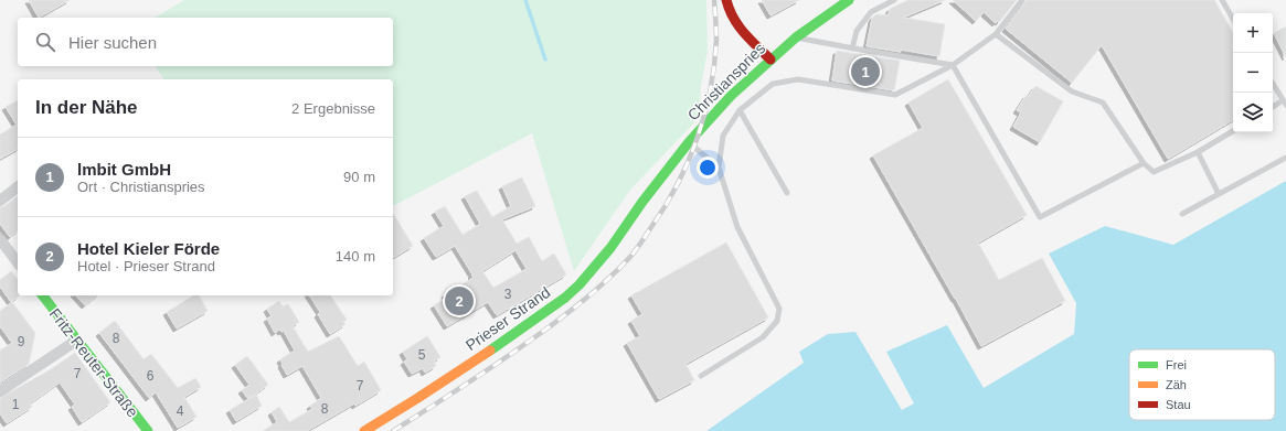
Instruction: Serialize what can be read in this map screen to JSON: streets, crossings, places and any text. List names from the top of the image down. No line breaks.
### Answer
{"streets":{"street":["Christianspries","Prieser Strand","Fritz-Reuter-Straße"]},"crossings":[["Christianspries","Prieser Strand"]],"house_numbers":["3","8","9","5","7","6","7","1","8","4"],"legend":["Frei","Zäh","Stau"],"page":{"map_buttons":["+","−"],"search":"Hier suchen","pins":["1","2"],"heading":["In der Nähe","2 Ergebnisse"],"list":[{"mark":"1","name":"lmbit GmbH","note":"Ort · Christianspries","value":"90 m"},{"mark":"2","name":"Hotel Kieler Förde","note":"Hotel · Prieser Strand","value":"140 m"}]}}
